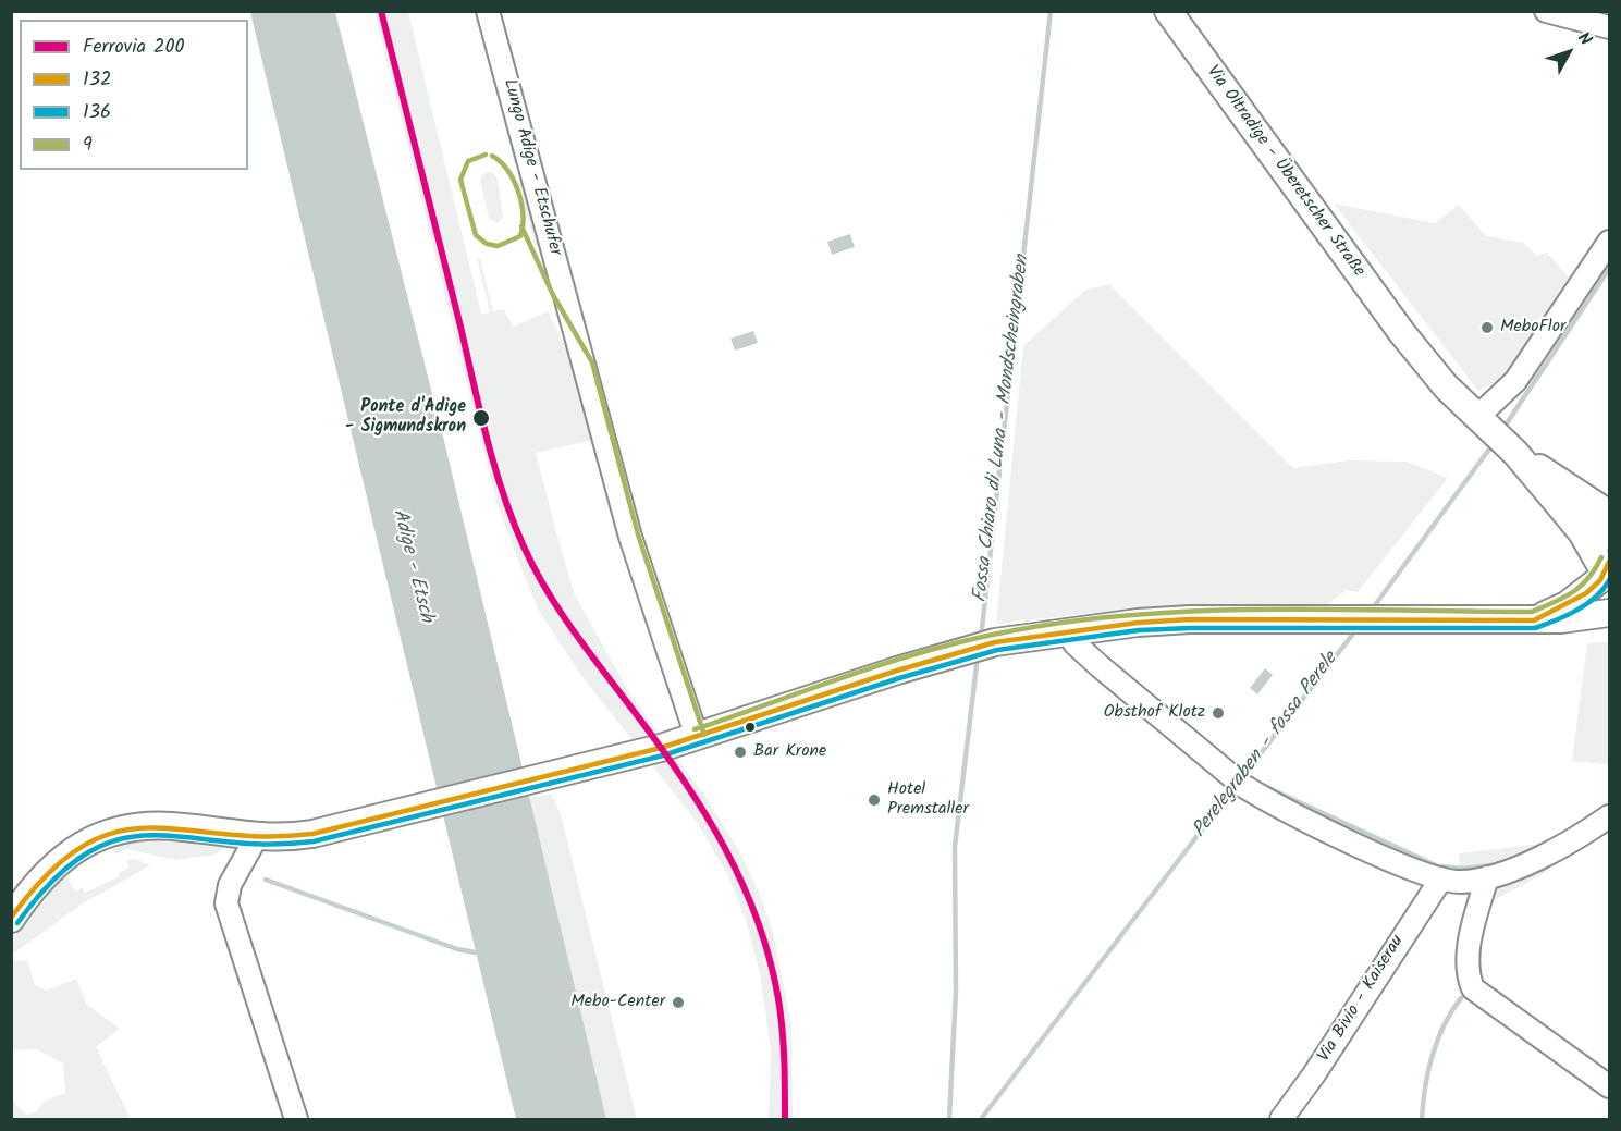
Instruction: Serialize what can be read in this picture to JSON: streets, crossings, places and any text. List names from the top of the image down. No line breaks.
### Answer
{"streets":{"main road":["Via Oltradige - Überetscher Straße"],"street":["Lungo Adige - Etschufer","Via Bivio - Kaiserau"]},"water":["Fossa Chiaro di Luna - Mondscheingraben","Adige - Etsch","Perelegraben - fossa Perele"],"places":["MeboFlor","Ponte d'Adige - Sigmundskron","Obsthof Klotz","Bar Krone","Hotel Premstaller","Mebo-Center"],"lines":["rail line 200","transit line 9","transit line 132","transit line 136"],"legend":["Ferrovia 200","132","136","9"],"north":"top right"}
